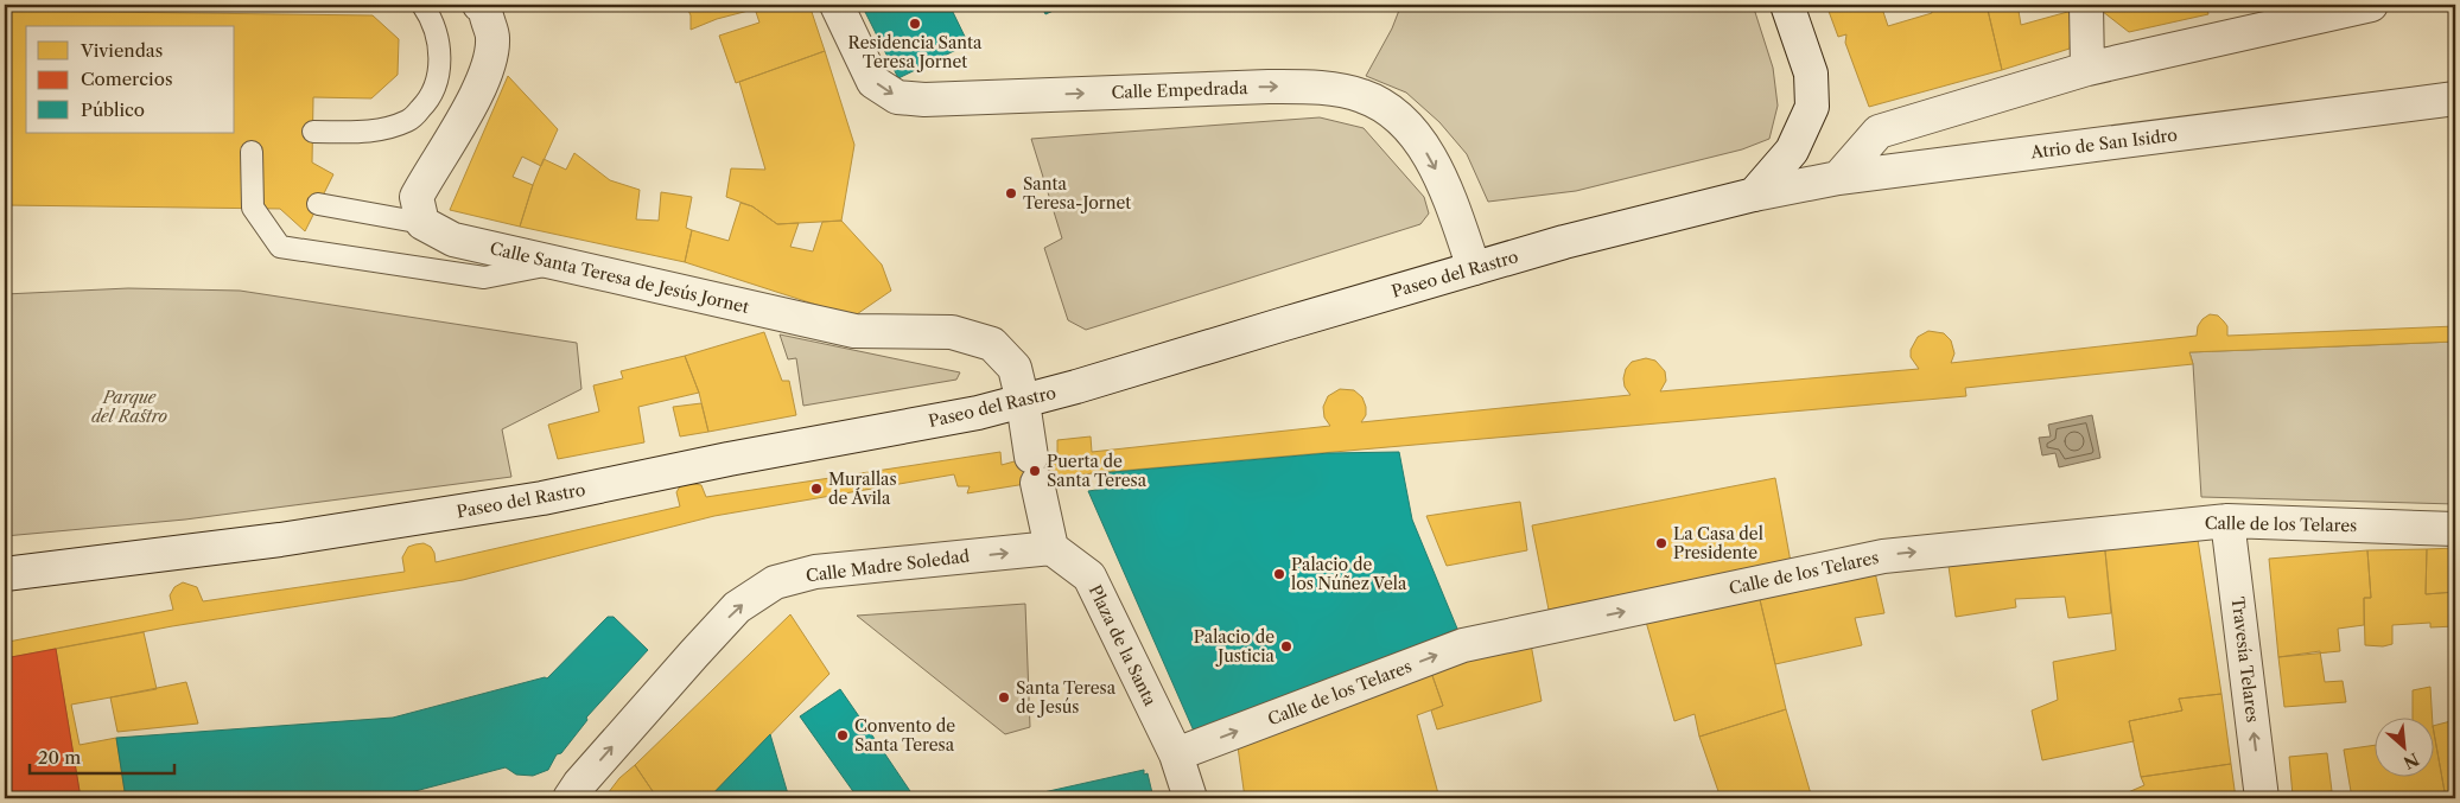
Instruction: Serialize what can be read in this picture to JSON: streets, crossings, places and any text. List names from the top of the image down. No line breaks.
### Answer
{"streets":{"street":["Calle Empedrada","Atrio de San Isidro","Paseo del Rastro","Calle Santa Teresa de Jesús Jornet","Calle de los Telares","Calle Madre Soledad","Plaza de la Santa","Travesía Telares"]},"crossings":[["Calle Empedrada","Paseo del Rastro"],["Atrio de San Isidro","Paseo del Rastro"],["Paseo del Rastro","Calle Santa Teresa de Jesús Jornet"],["Calle de los Telares","Plaza de la Santa"],["Calle de los Telares","Travesía Telares"],["Calle Madre Soledad","Plaza de la Santa"]],"one_way":["Calle Empedrada","Calle de los Telares","Calle Madre Soledad","Travesía Telares"],"parks":["Parque del Rastro"],"places":["Residencia Santa Teresa Jornet","Santa Teresa-Jornet","Puerta de Santa Teresa","Murallas de Ávila","La Casa del Presidente","Palacio de los Núñez Vela","Palacio de Justicia","Santa Teresa de Jesús","Convento de Santa Teresa"],"legend":["Viviendas","Comercios","Público"],"scale_bar":"20 m","north":"bottom right"}
